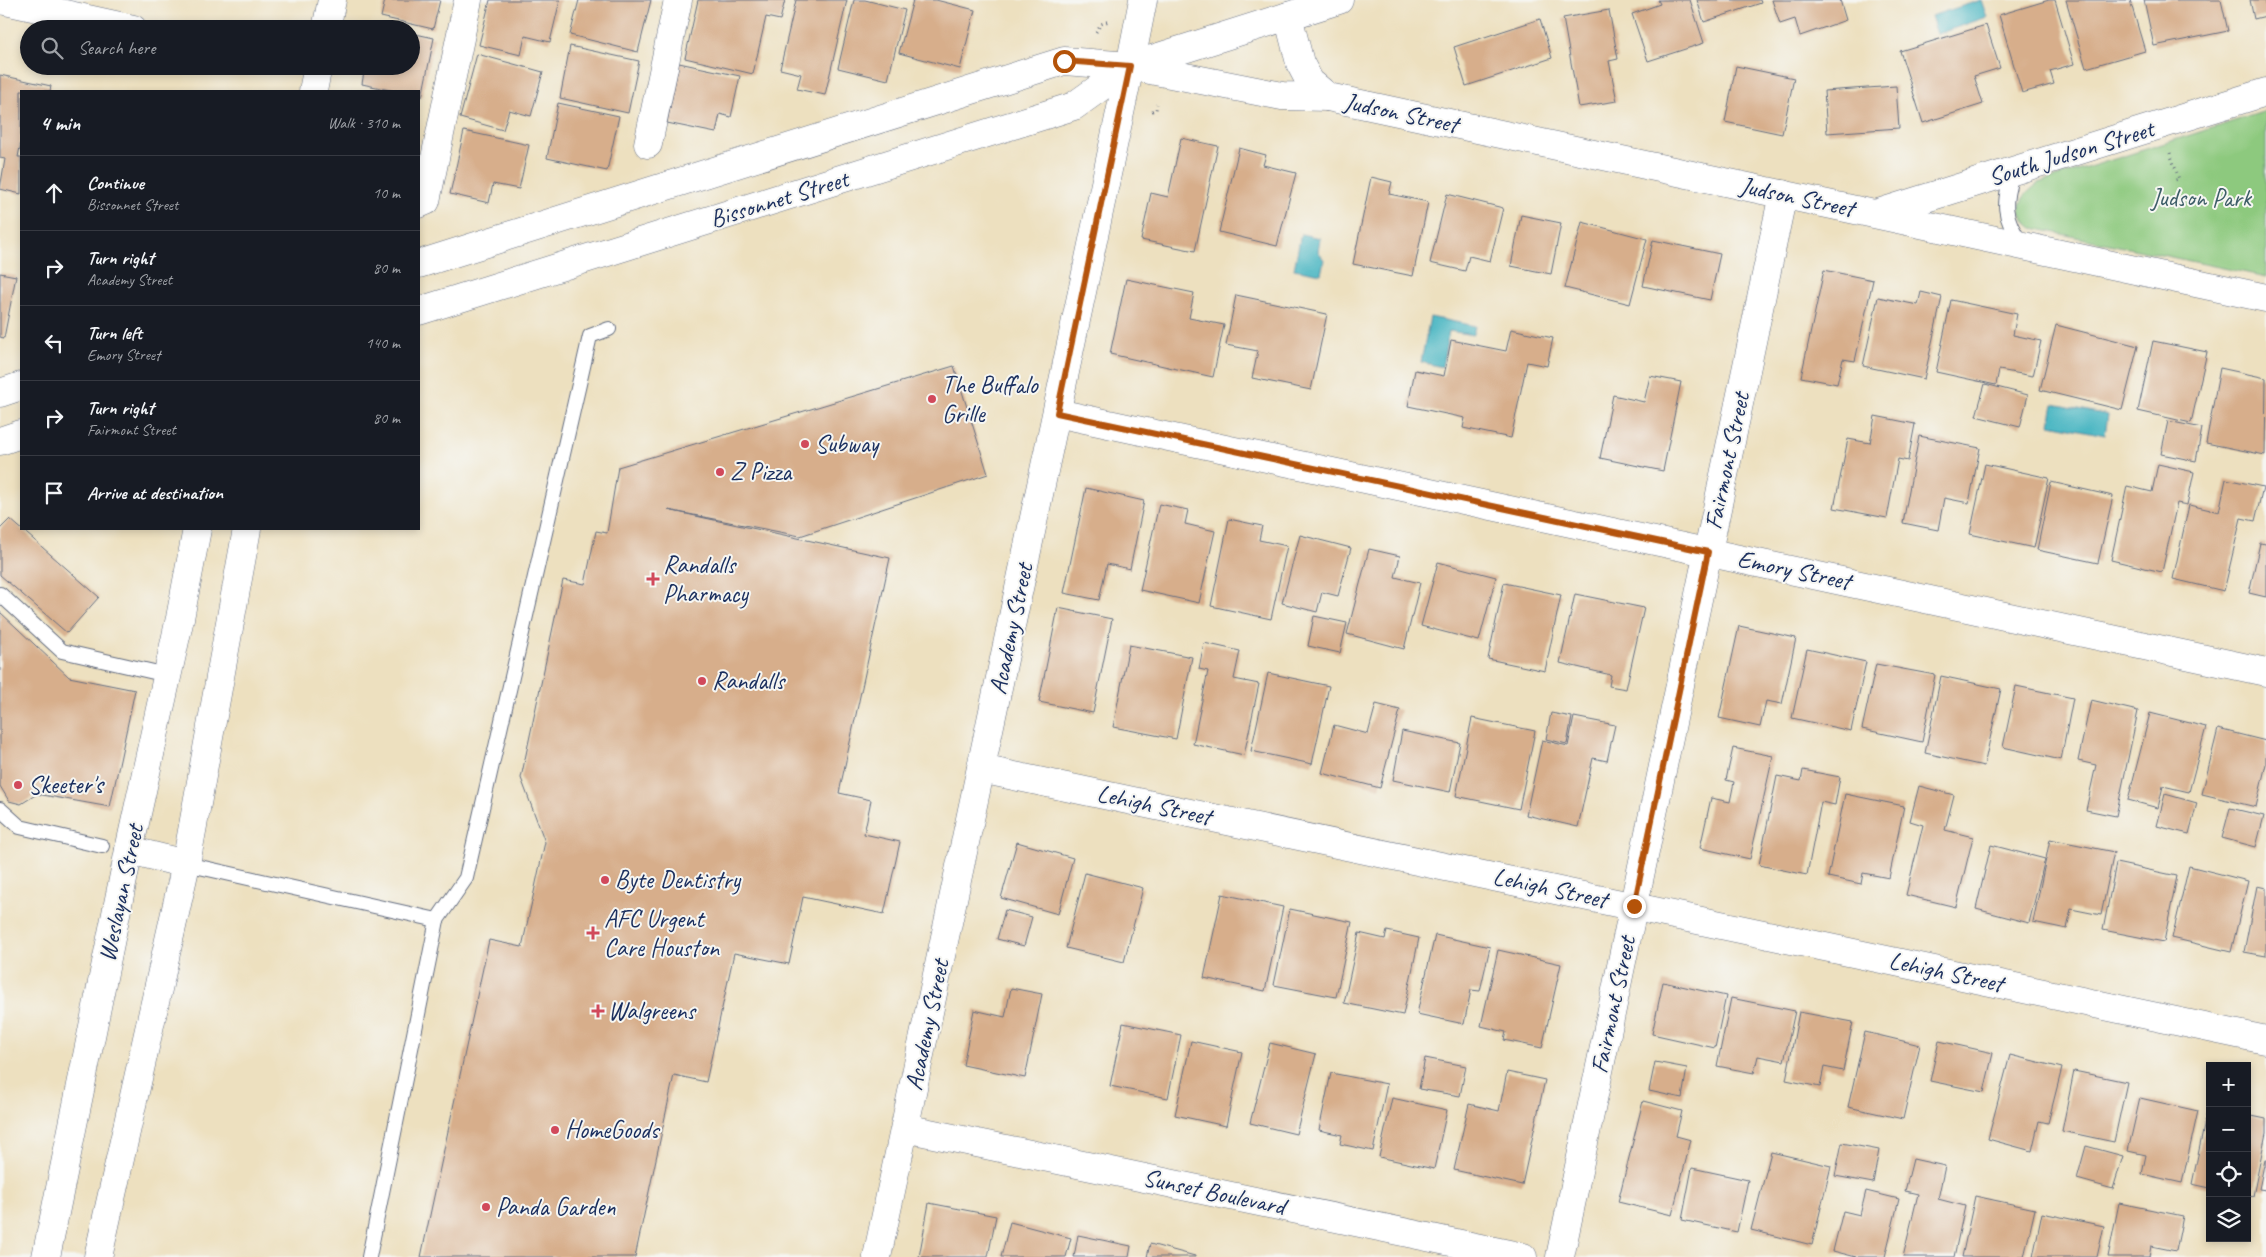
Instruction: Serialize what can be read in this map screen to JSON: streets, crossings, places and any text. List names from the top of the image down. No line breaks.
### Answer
{"streets":{"street":["Judson Street","South Judson Street","Bissonnet Street","Fairmont Street","Emory Street","Academy Street","Lehigh Street","Weslayan Street","Sunset Boulevard"]},"crossings":[["Judson Street","South Judson Street"],["Judson Street","Bissonnet Street"],["Judson Street","Fairmont Street"],["Judson Street","Academy Street"],["Bissonnet Street","Academy Street"],["Fairmont Street","Emory Street"],["Fairmont Street","Lehigh Street"],["Emory Street","Academy Street"],["Academy Street","Lehigh Street"],["Academy Street","Sunset Boulevard"]],"parks":["Judson Park"],"places":{"other":["The Buffalo Grille","Subway","Z Pizza","Randalls","Skeeter's","Byte Dentistry","HomeGoods","Panda Garden"],"health":["Randalls Pharmacy","AFC Urgent Care Houston","Walgreens"]},"page":{"search":"Search here","heading":["4 min","Walk · 310 m"],"list":[["Continue","Bissonnet Street","10 m"],["Turn right","Academy Street","80 m"],["Turn left","Emory Street","140 m"],["Turn right","Fairmont Street","80 m"],"Arrive at destination"],"map_buttons":["+","−"]}}
